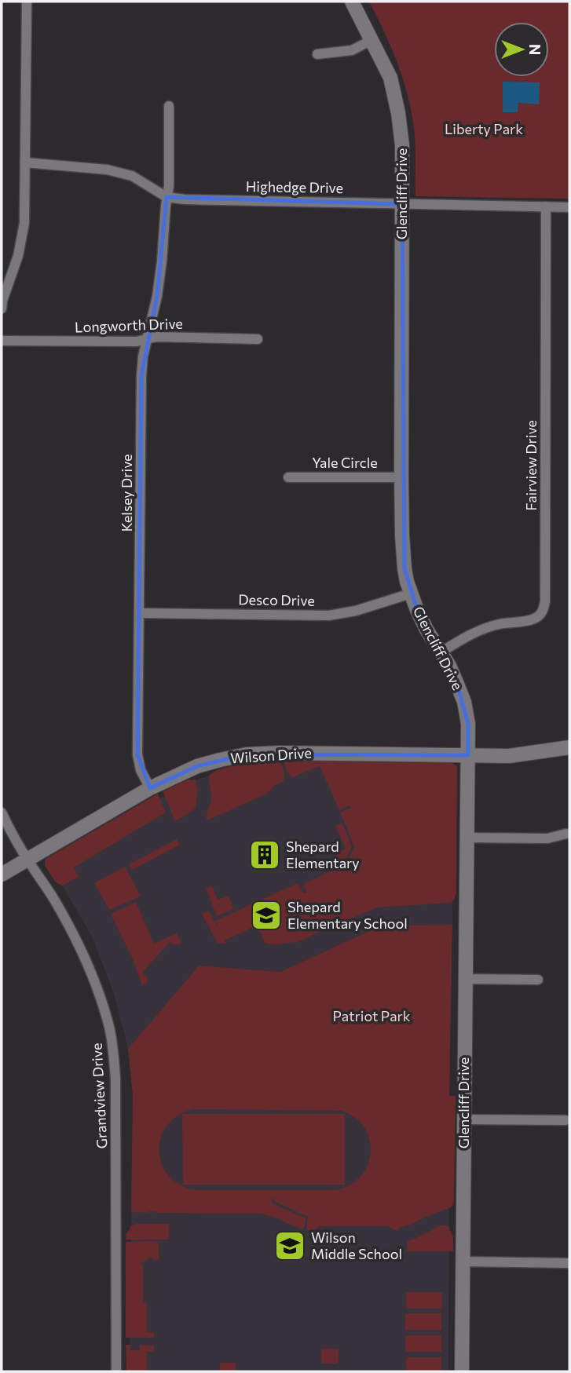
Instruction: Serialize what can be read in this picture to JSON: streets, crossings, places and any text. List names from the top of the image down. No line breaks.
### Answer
{"streets":{"street":["Highedge Drive","Glencliff Drive","Longworth Drive","Yale Circle","Fairview Drive","Kelsey Drive","Desco Drive","Wilson Drive","Grandview Drive"]},"crossings":[["Highedge Drive","Glencliff Drive"],["Highedge Drive","Fairview Drive"],["Highedge Drive","Kelsey Drive"],["Glencliff Drive","Yale Circle"],["Glencliff Drive","Fairview Drive"],["Glencliff Drive","Desco Drive"],["Glencliff Drive","Wilson Drive"],["Longworth Drive","Kelsey Drive"],["Kelsey Drive","Desco Drive"],["Kelsey Drive","Wilson Drive"],["Wilson Drive","Grandview Drive"]],"parks":["Liberty Park","Patriot Park"],"places":{"building":["Shepard Elementary"],"school or university":["Shepard Elementary School","Wilson Middle School"]},"north":"right"}
